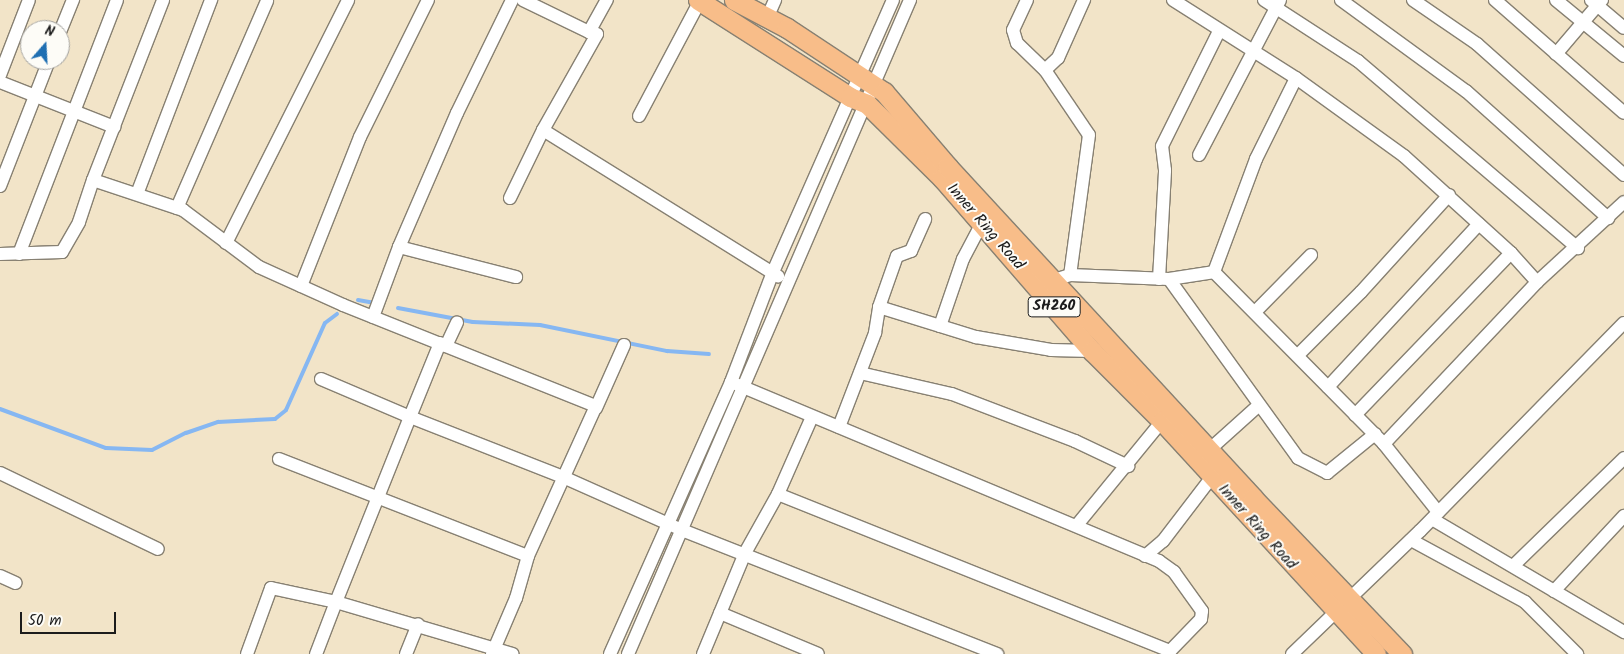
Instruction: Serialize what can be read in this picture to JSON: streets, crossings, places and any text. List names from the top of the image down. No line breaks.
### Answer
{"streets":{"highway":["Inner Ring Road","SH260"]},"scale_bar":"50 m","north":"top"}
